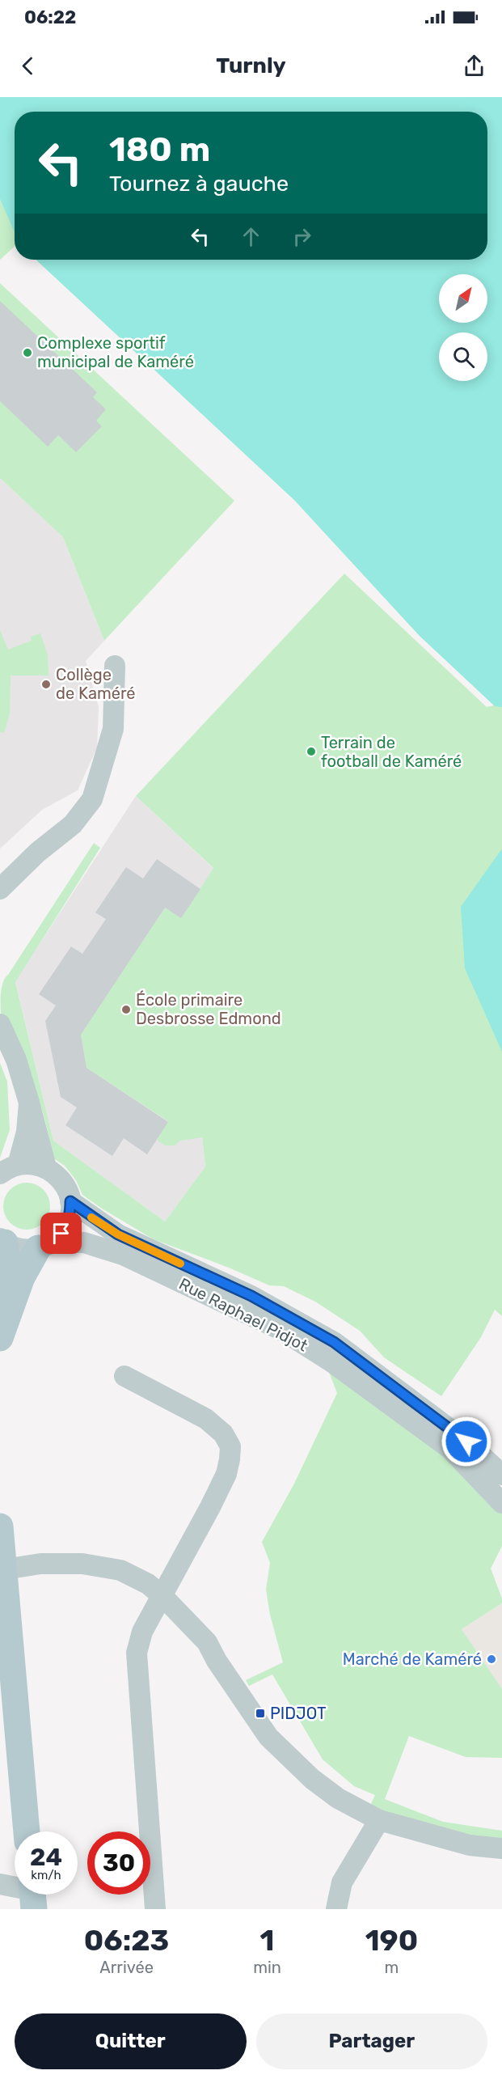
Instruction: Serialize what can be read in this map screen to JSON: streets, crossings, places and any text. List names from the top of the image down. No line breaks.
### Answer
{"streets":{"street":["Rue Raphael Pidjot"]},"places":{"other":["Complexe sportif municipal de Kaméré","Collège de Kaméré","Terrain de football de Kaméré","École primaire Desbrosse Edmond","Marché de Kaméré"],"transit":["PIDJOT"]},"north":"top right","page":{"status":"06:22","header":"Turnly","turn":["180 m","Tournez à gauche"],"speed":"24 km/h","limit":"30","eta":["06:23","Arrivée","1","min","190","m"],"buttons":["Quitter","Partager"]}}
